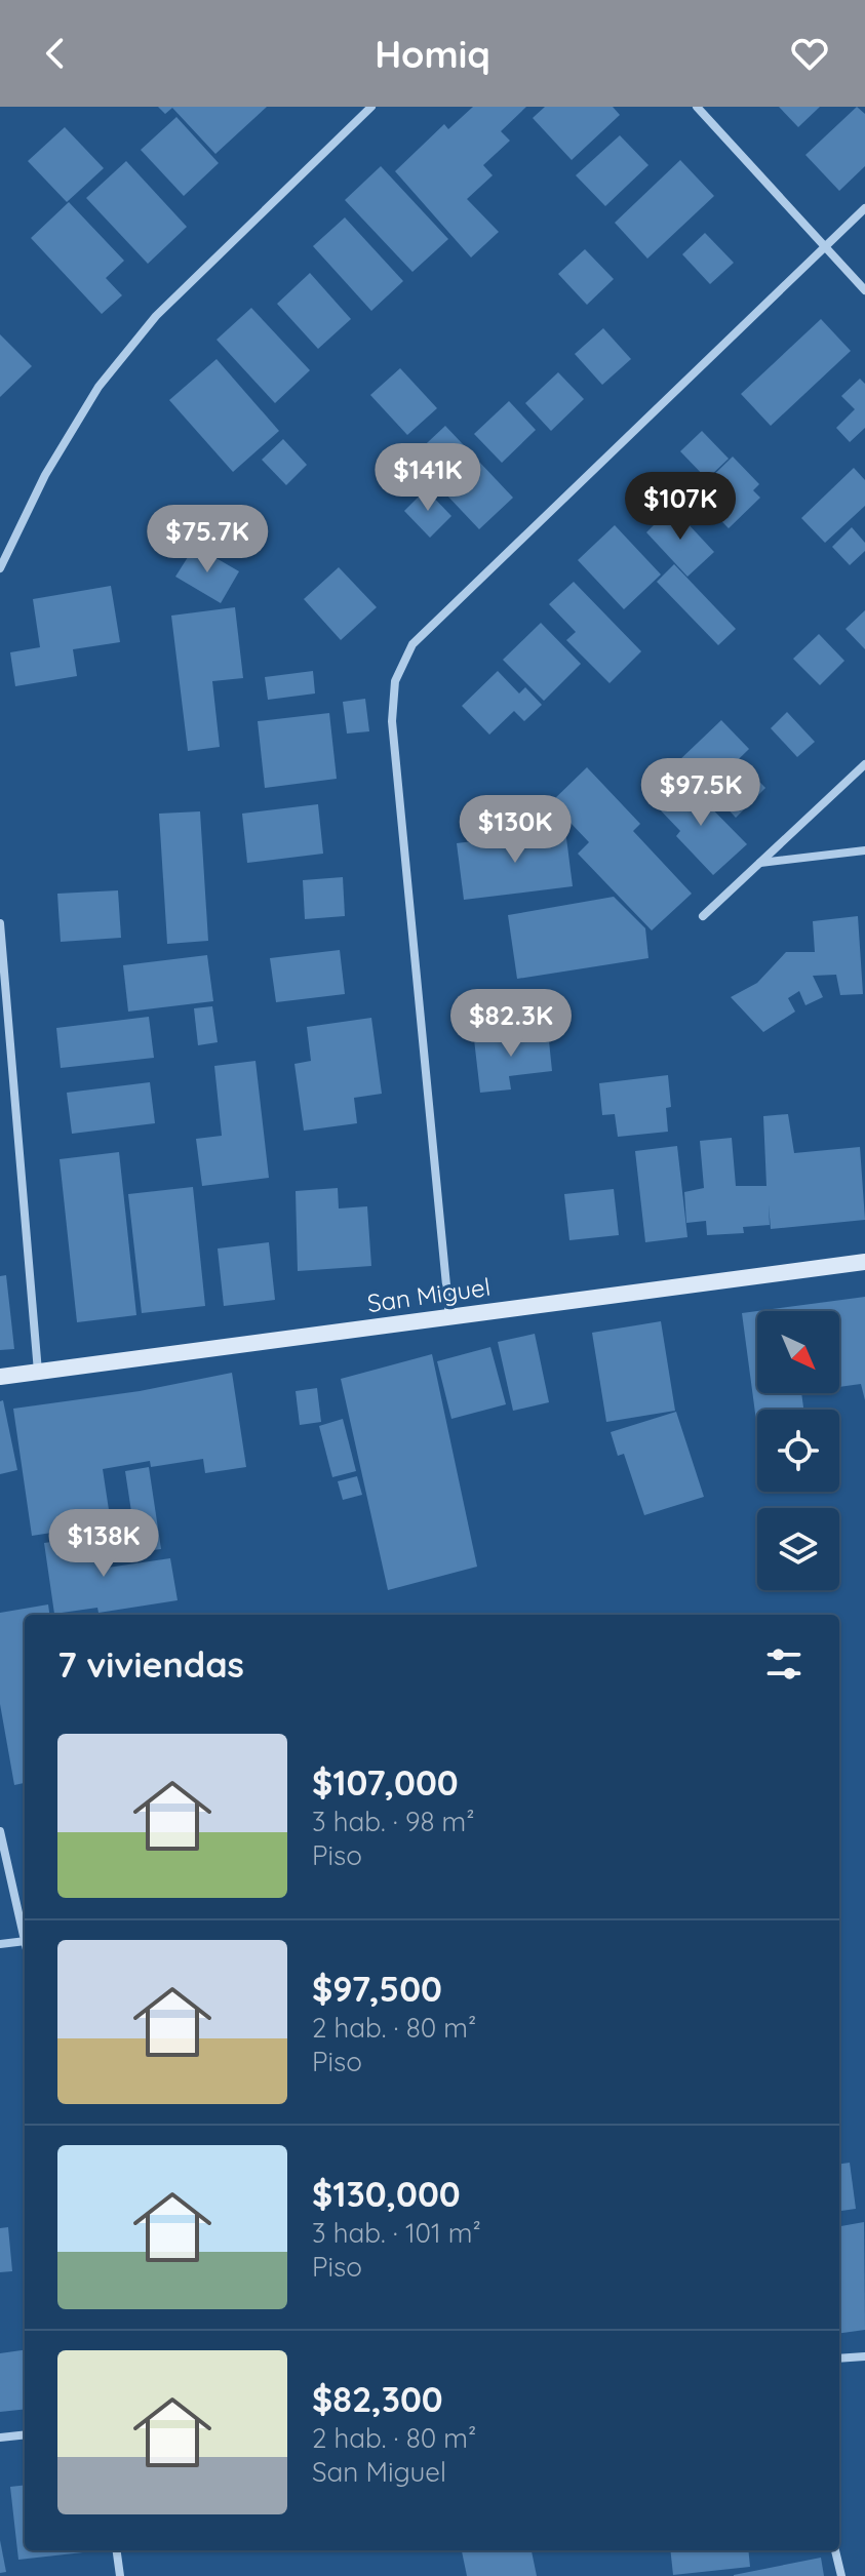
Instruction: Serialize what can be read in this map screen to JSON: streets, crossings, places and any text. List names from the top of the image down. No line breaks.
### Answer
{"streets":{"street":["San Miguel"]},"north":"bottom right","page":{"header":"Homiq","price":["$141K","$107K","$75.7K","$97.5K","$130K","$82.3K","$138K"],"heading":"7 viviendas","list":[{"name":"$107,000","note":"3 hab. · 98 m² · Piso"},{"name":"$97,500","note":"2 hab. · 80 m² · Piso"},{"name":"$130,000","note":"3 hab. · 101 m² · Piso"},{"name":"$82,300","note":"2 hab. · 80 m² · San Miguel"}]}}
